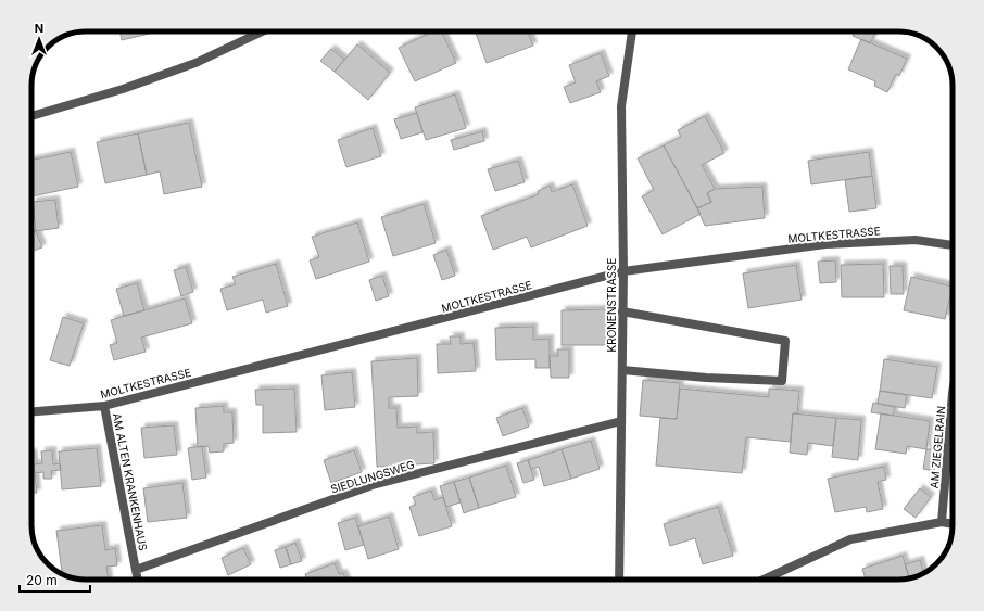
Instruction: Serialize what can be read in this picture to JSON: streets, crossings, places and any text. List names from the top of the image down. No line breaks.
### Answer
{"streets":{"street":["MOLTKESTRASSE","KRONENSTRASSE","AM ZIEGELRAIN","SIEDLUNGSWEG","AM ALTEN KRANKENHAUS"]},"crossings":[["MOLTKESTRASSE","KRONENSTRASSE"],["MOLTKESTRASSE","AM ALTEN KRANKENHAUS"],["KRONENSTRASSE","SIEDLUNGSWEG"],["SIEDLUNGSWEG","AM ALTEN KRANKENHAUS"]],"scale_bar":"20 m","north":"top"}
